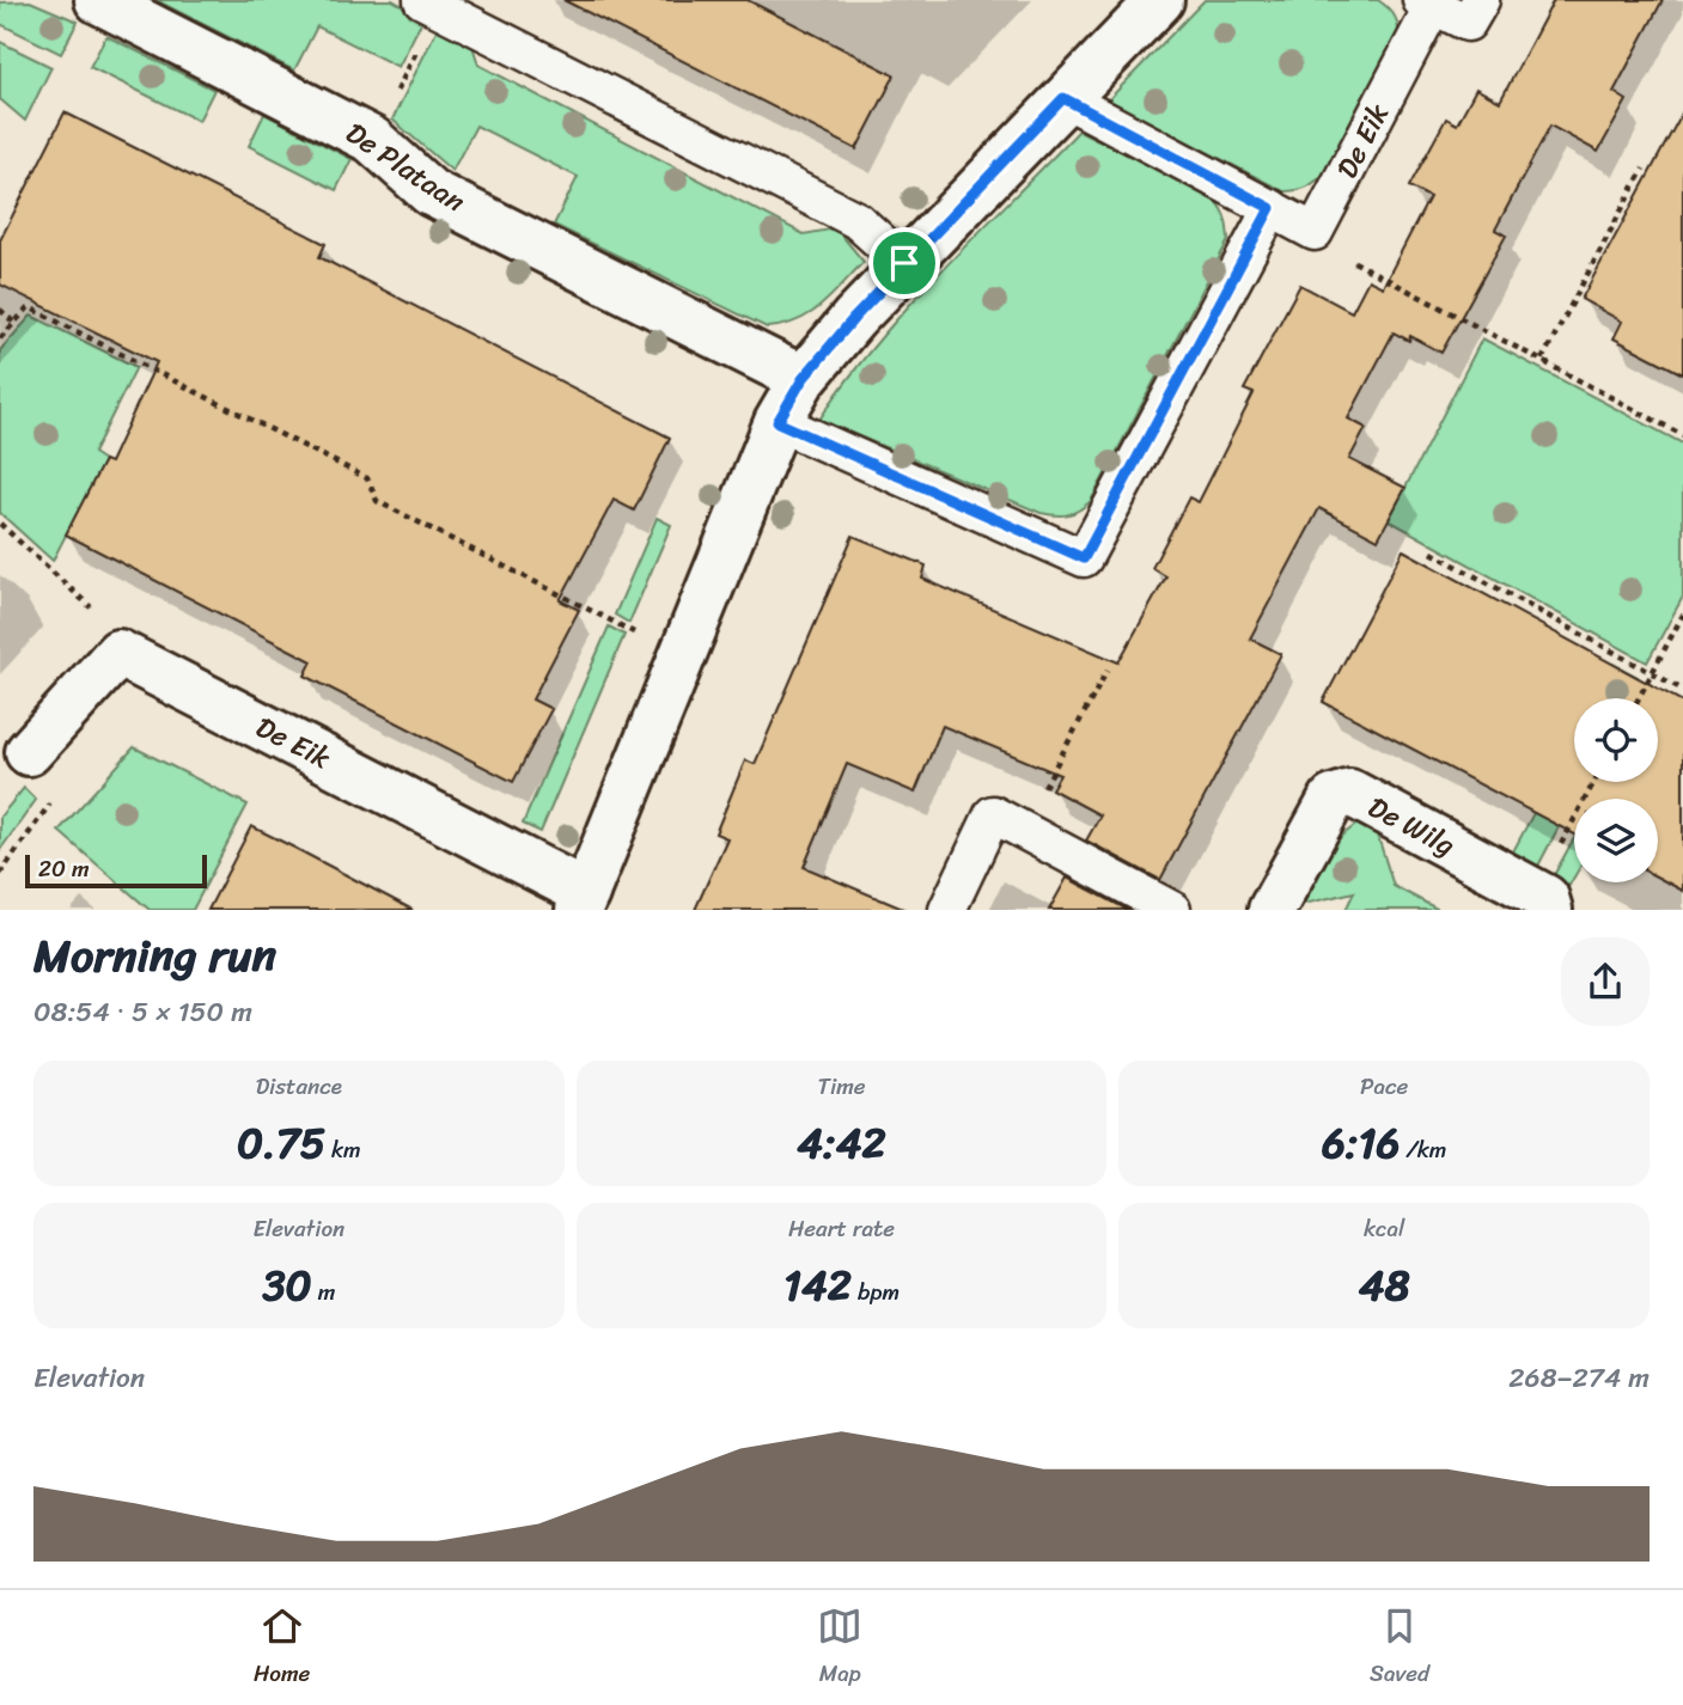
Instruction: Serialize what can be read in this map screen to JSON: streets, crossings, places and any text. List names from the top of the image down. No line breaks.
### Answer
{"streets":{"street":["De Eik","De Plataan","De Wilg"]},"crossings":[["De Eik","De Plataan"]],"scale_bar":"20 m","page":{"scale":"20 m","heading":["Morning run","08:54 · 5 × 150 m"],"stats":[["Distance","0.75 km"],["Time","4:42"],["Pace","6:16 /km"],["Elevation","30 m"],["Heart rate","142 bpm"],["kcal","48"]],"chart":["Elevation","268–274 m"],"tabs":["Home","Map","Saved"]}}
